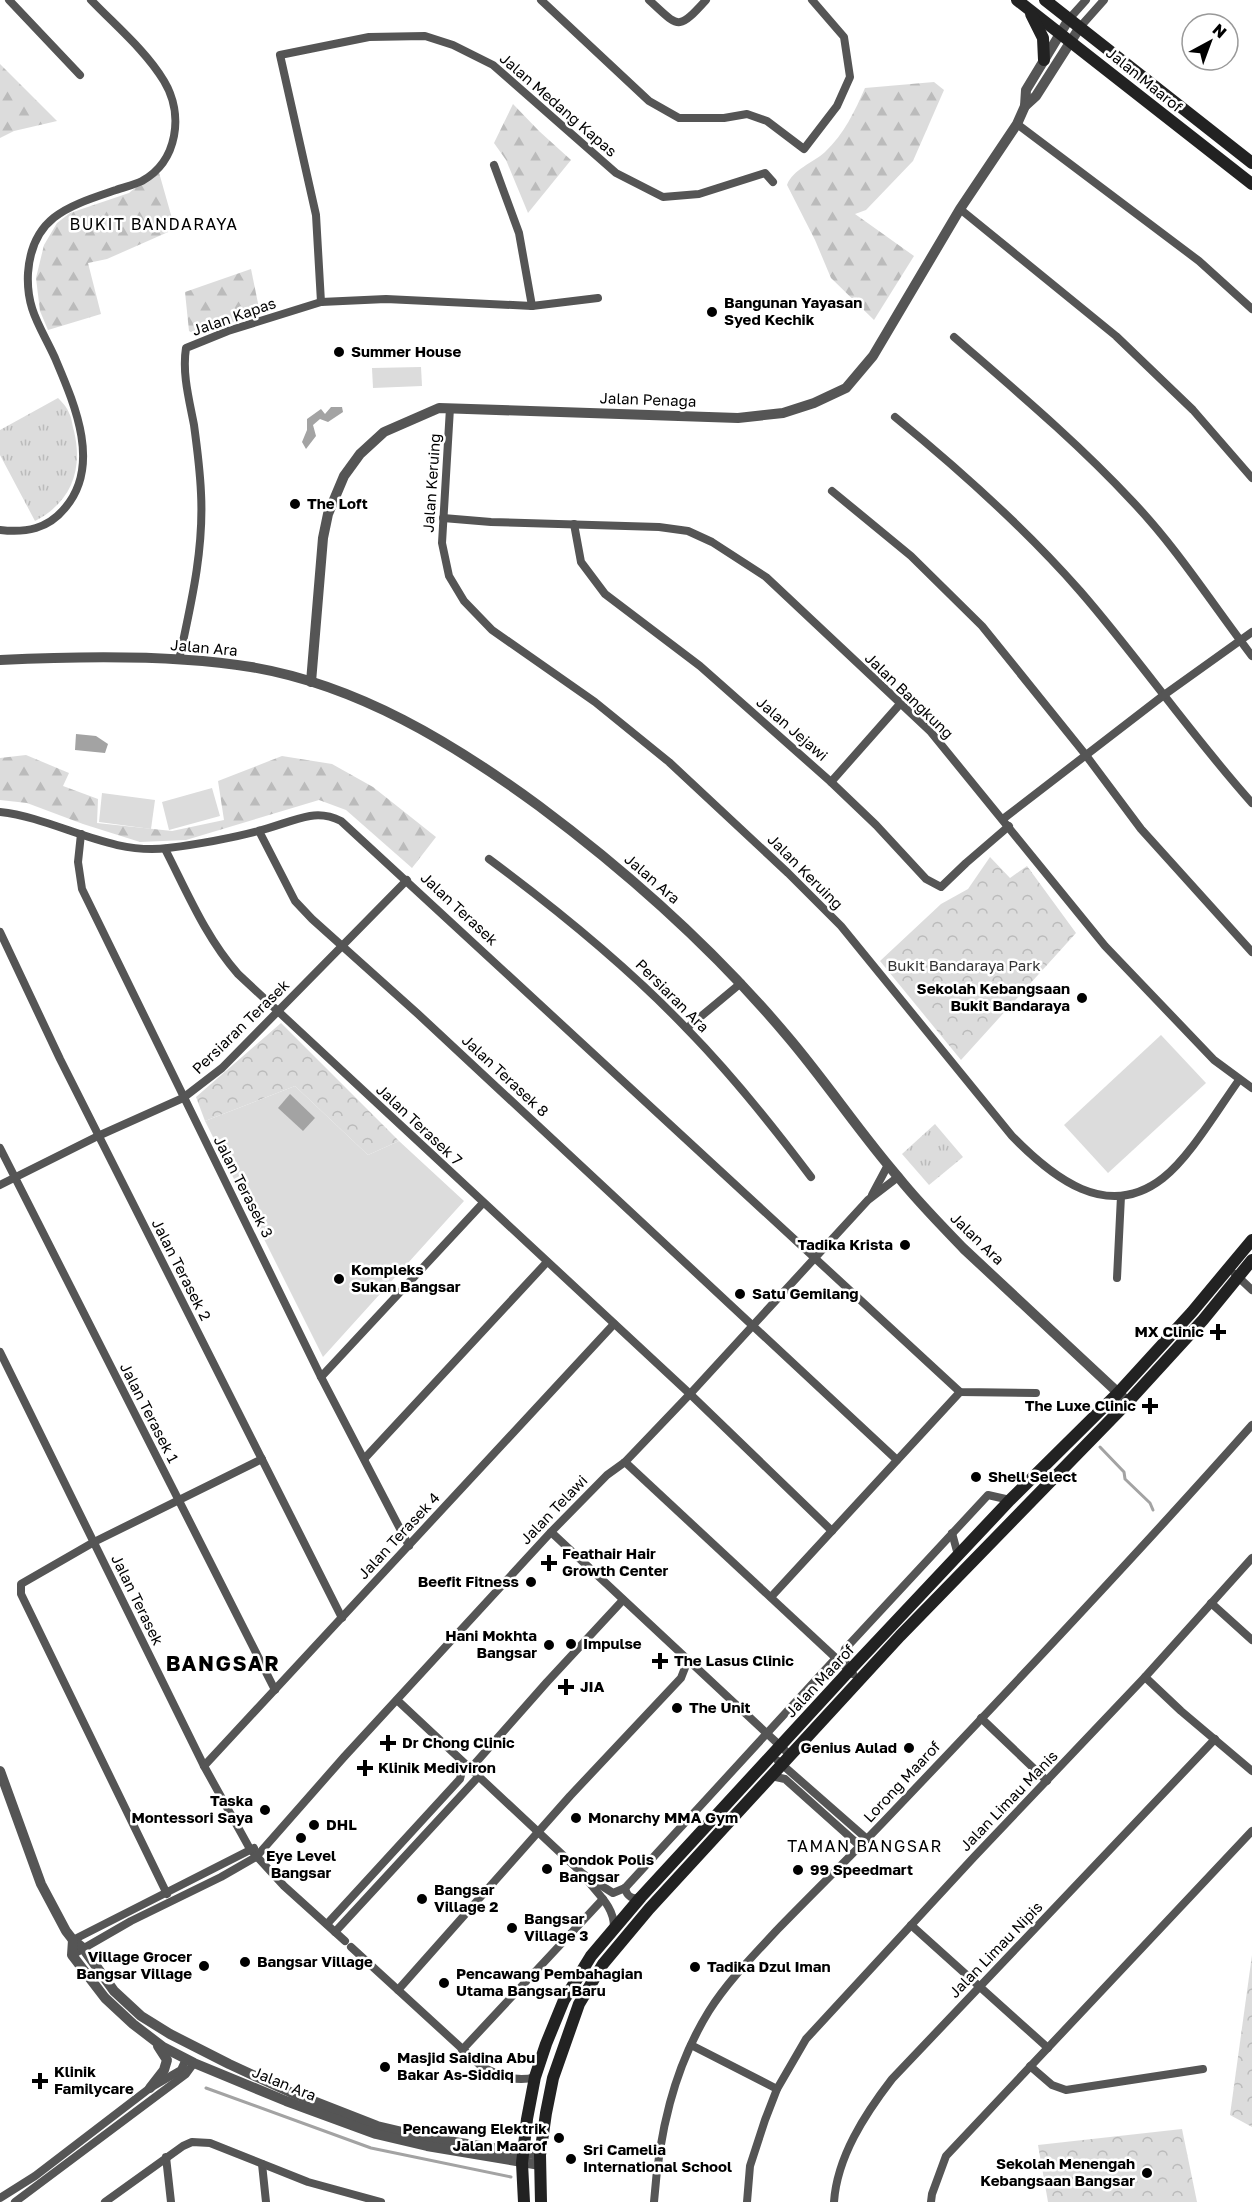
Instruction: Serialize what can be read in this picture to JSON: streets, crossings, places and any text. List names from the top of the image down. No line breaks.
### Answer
{"streets":{"main road":["Jalan Maarof"],"street":["Jalan Medang Kapas","Jalan Kapas","Jalan Penaga","Jalan Keruing","Jalan Ara","Jalan Bangkung","Jalan Jejawi","Jalan Terasek","Persiaran Ara","Persiaran Terasek","Jalan Terasek 8","Jalan Terasek 7","Jalan Terasek 3","Jalan Terasek 2","Jalan Terasek 1","Jalan Telawi","Jalan Terasek 4","Lorong Maarof","Jalan Limau Manis","Jalan Limau Nipis"]},"crossings":[["Jalan Maarof","Jalan Penaga"],["Jalan Maarof","Jalan Ara"],["Jalan Maarof","Jalan Terasek"],["Jalan Medang Kapas","Jalan Kapas"],["Jalan Kapas","Jalan Ara"],["Jalan Penaga","Jalan Keruing"],["Jalan Penaga","Jalan Ara"],["Jalan Keruing","Jalan Bangkung"],["Jalan Ara","Persiaran Ara"],["Jalan Ara","Jalan Telawi"],["Jalan Bangkung","Jalan Jejawi"],["Jalan Terasek","Persiaran Terasek"],["Jalan Terasek","Jalan Terasek 8"],["Jalan Terasek","Jalan Terasek 7"],["Jalan Terasek","Jalan Terasek 3"],["Jalan Terasek","Jalan Telawi"],["Jalan Terasek","Jalan Terasek 4"],["Persiaran Terasek","Jalan Terasek 8"],["Persiaran Terasek","Jalan Terasek 7"],["Persiaran Terasek","Jalan Terasek 3"],["Persiaran Terasek","Jalan Terasek 2"],["Persiaran Terasek","Jalan Terasek 1"],["Jalan Terasek 8","Jalan Telawi"],["Jalan Terasek 7","Jalan Telawi"],["Jalan Terasek 7","Jalan Terasek 4"],["Jalan Terasek 3","Jalan Terasek 4"],["Jalan Terasek 2","Jalan Terasek 4"],["Jalan Terasek 1","Jalan Terasek 4"]],"districts":["BUKIT BANDARAYA","BANGSAR","TAMAN BANGSAR"],"parks":["Bukit Bandaraya Park"],"places":{"other":["Bangunan Yayasan Syed Kechik","Summer House","The Loft","Sekolah Kebangsaan Bukit Bandaraya","Tadika Krista","Kompleks Sukan Bangsar","Satu Gemilang","Shell Select","Beefit Fitness","Impulse","Hani Mokhta Bangsar","The Unit","Genius Aulad","Taska Montessori Saya","Monarchy MMA Gym","DHL","Eye Level Bangsar","Pondok Polis Bangsar","99 Speedmart","Bangsar Village 2","Bangsar Village 3","Bangsar Village","Village Grocer Bangsar Village","Tadika Dzul Iman","Pencawang Pembahagian Utama Bangsar Baru","Masjid Saidina Abu Bakar As-Siddiq","Pencawang Elektrik Jalan Maarof","Sri Camelia International School","Sekolah Menengah Kebangsaan Bangsar"],"health":["MX Clinic","The Luxe Clinic","Feathair Hair Growth Center","The Lasus Clinic","JIA","Dr Chong Clinic","Klinik Mediviron","Klinik Familycare"]},"north":"top right"}
